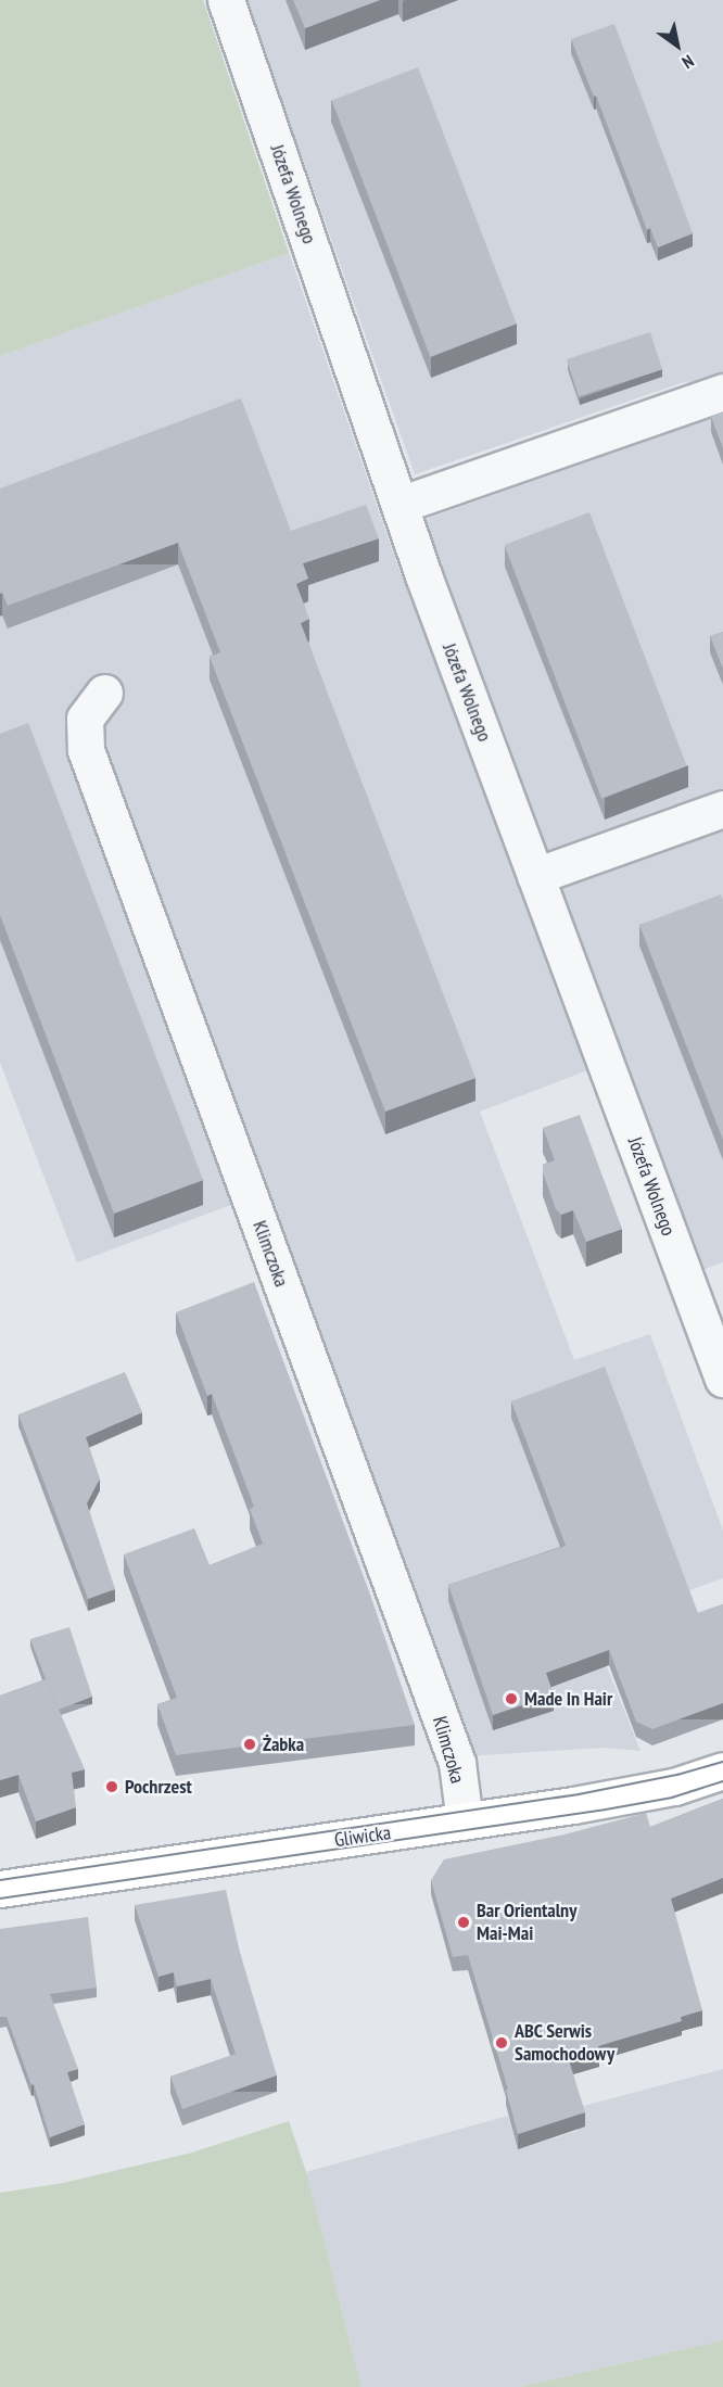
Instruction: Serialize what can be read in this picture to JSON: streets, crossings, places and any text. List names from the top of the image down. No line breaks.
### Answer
{"streets":{"street":["Józefa Wolnego","Klimczoka","Gliwicka"]},"crossings":[["Klimczoka","Gliwicka"]],"places":["Made In Hair","Żabka","Pochrzest","Bar Orientalny Mai-Mai","ABC Serwis Samochodowy"],"north":"bottom right"}
